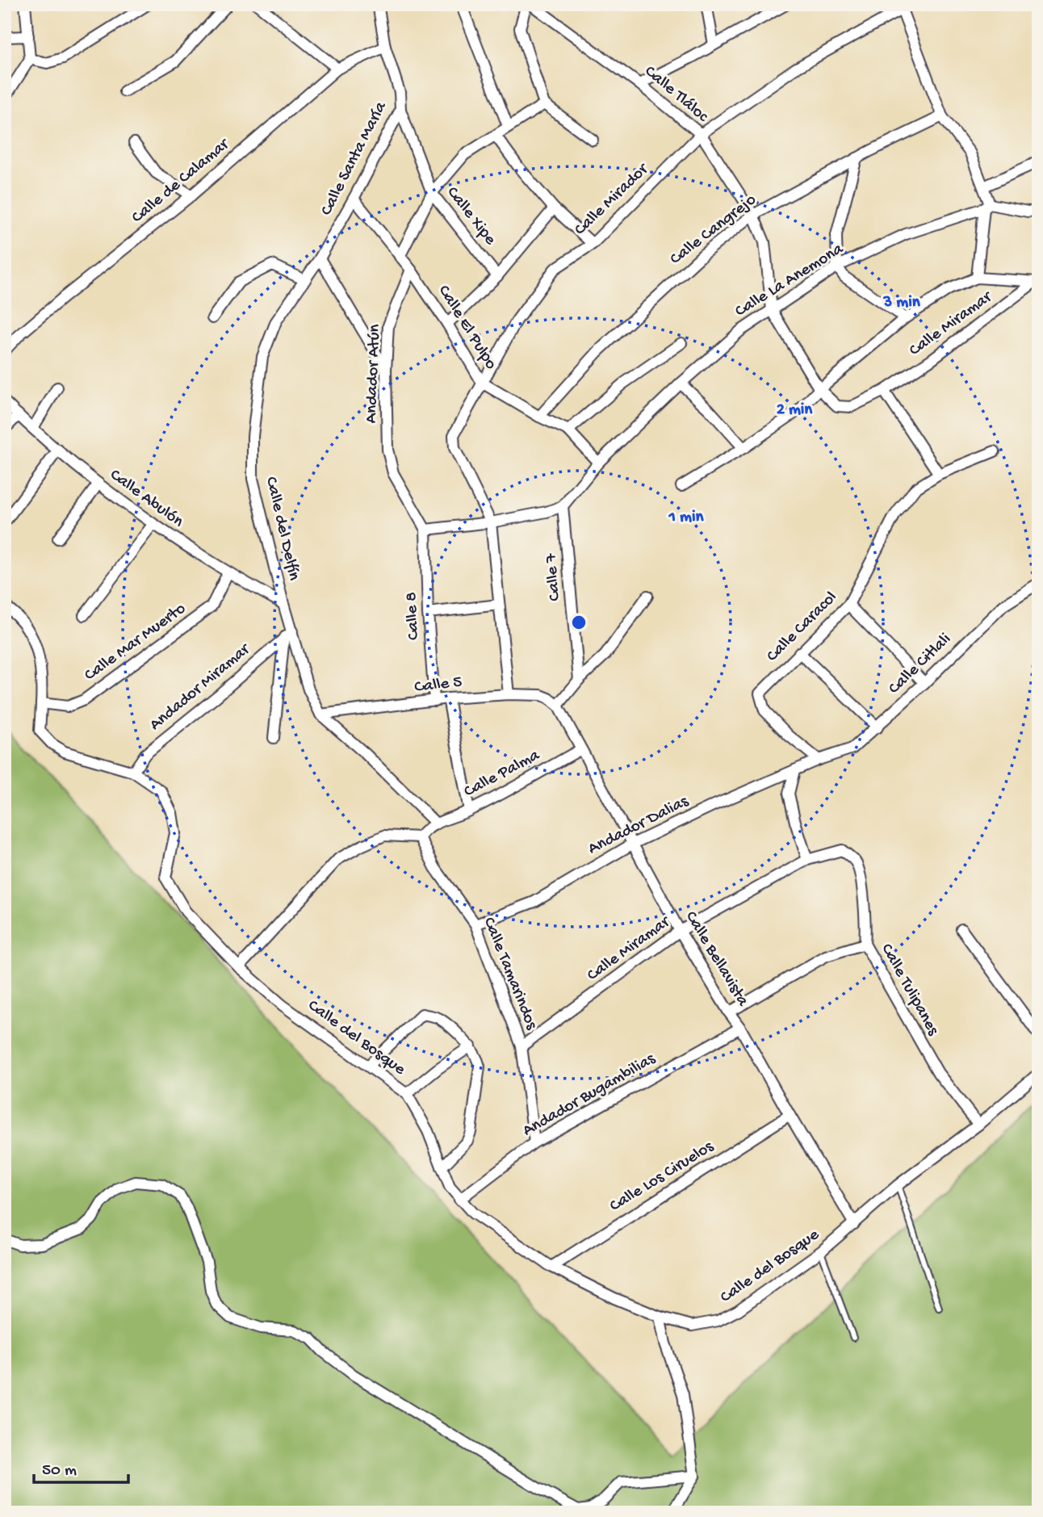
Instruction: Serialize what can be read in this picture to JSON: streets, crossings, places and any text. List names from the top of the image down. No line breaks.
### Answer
{"streets":{"street":["Calle Tláloc","Calle Santa María","Calle de Calamar","Calle Mirador","Calle Xipe","Calle Cangrejo","Calle La Anemona","Calle Miramar","Calle El Pulpo","Andador Atún","Calle Abulón","Calle del Delfín","Calle 7","Calle 8","Calle Caracol","Calle Mar Muerto","Calle Citlali","Calle 5","Andador Miramar","Calle Palma","Andador Dalias","Calle Bellavista","Calle Tamarindos","Calle Tulipanes","Calle del Bosque","Andador Bugambilias","Calle Los Ciruelos"]},"crossings":[["Calle Tláloc","Calle Mirador"],["Calle Tláloc","Calle Cangrejo"],["Calle Tláloc","Calle La Anemona"],["Calle Santa María","Calle de Calamar"],["Calle Santa María","Calle Xipe"],["Calle Santa María","Calle El Pulpo"],["Calle Santa María","Calle del Delfín"],["Calle Mirador","Calle El Pulpo"],["Calle Cangrejo","Calle El Pulpo"],["Calle La Anemona","Calle El Pulpo"],["Calle La Anemona","Calle 7"],["Calle Miramar","Calle Bellavista"],["Calle Miramar","Calle Tamarindos"],["Calle Miramar","Calle Tulipanes"],["Calle El Pulpo","Andador Atún"],["Andador Atún","Calle 8"],["Calle Abulón","Calle del Delfín"],["Calle Abulón","Calle Mar Muerto"],["Calle del Delfín","Calle 5"],["Calle del Delfín","Andador Miramar"],["Calle 8","Calle 5"],["Calle Caracol","Calle Citlali"],["Calle Caracol","Andador Dalias"],["Calle Mar Muerto","Calle del Bosque"],["Calle Citlali","Andador Dalias"],["Calle 5","Calle Bellavista"],["Andador Miramar","Calle del Bosque"],["Calle Palma","Calle Bellavista"],["Calle Palma","Calle Tamarindos"],["Andador Dalias","Calle Bellavista"],["Andador Dalias","Calle Tamarindos"],["Calle Bellavista","Calle del Bosque"],["Calle Bellavista","Andador Bugambilias"],["Calle Bellavista","Calle Los Ciruelos"],["Calle Tamarindos","Andador Bugambilias"],["Calle Tulipanes","Calle del Bosque"],["Calle del Bosque","Andador Bugambilias"],["Calle del Bosque","Calle Los Ciruelos"]],"scale_bar":"50 m","rings":["3 min","2 min","1 min"]}
